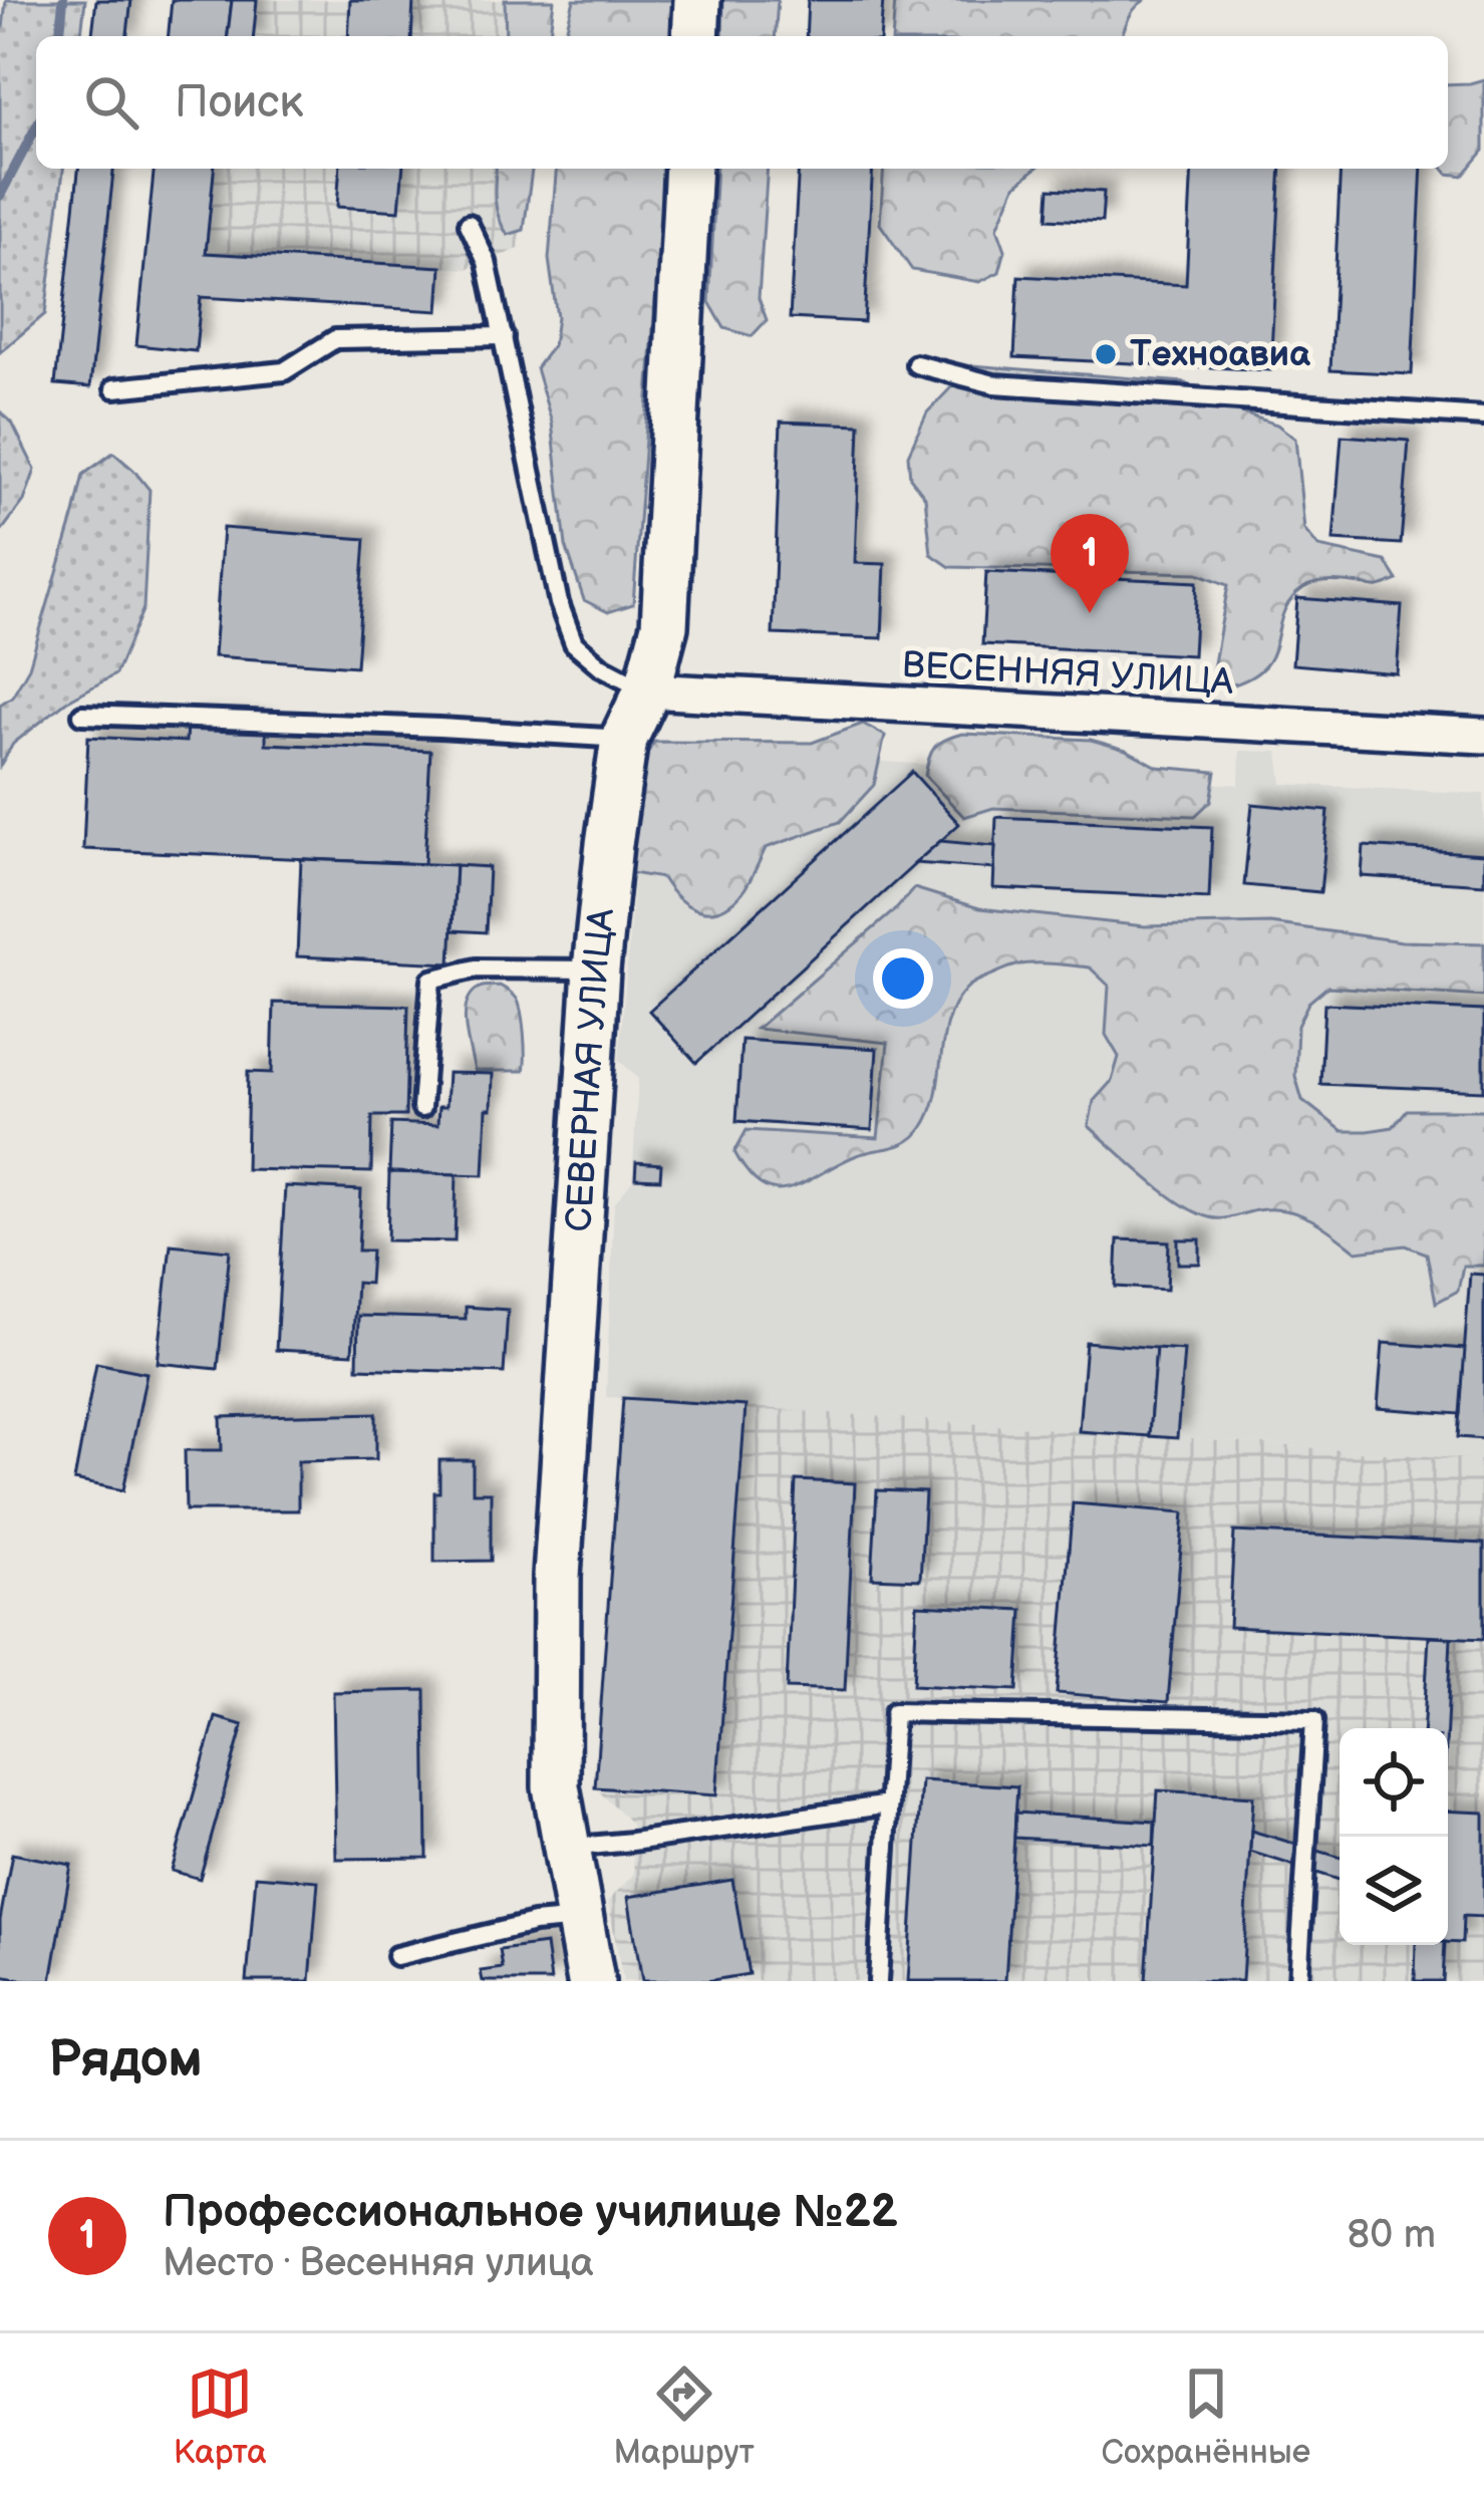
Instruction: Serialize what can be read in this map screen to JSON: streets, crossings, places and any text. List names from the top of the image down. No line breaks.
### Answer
{"streets":{"street":["ВЕСЕННЯЯ УЛИЦА","СЕВЕРНАЯ УЛИЦА"]},"crossings":[["ВЕСЕННЯЯ УЛИЦА","СЕВЕРНАЯ УЛИЦА"]],"places":["Техноавиа"],"page":{"search":"Поиск","pins":"1","heading":"Рядом","list":[{"mark":"1","name":"Профессиональное училище №22","note":"Место · Весенняя улица","value":"80 m"}],"nav":["Карта","Маршрут","Сохранённые"]}}
